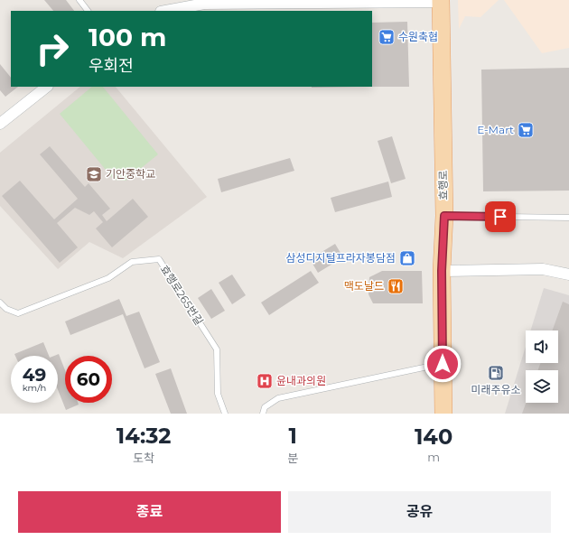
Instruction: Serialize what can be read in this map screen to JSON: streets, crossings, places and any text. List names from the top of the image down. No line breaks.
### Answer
{"streets":{"main road":["효행로"],"lane":["효행로265번길"]},"places":{"supermarket":["수원축협","E-Mart"],"school or university":["기안중학교"],"shop":["삼성디지털프라자봉담점"],"restaurant":["맥도날드"],"fuel station":["미래주유소"],"hospital":["윤내과의원"]},"page":{"turn":["100 m","우회전"],"speed":"49 km/h","limit":"60","eta":["14:32","도착","1","분","140","m"],"buttons":["종료","공유"]}}
